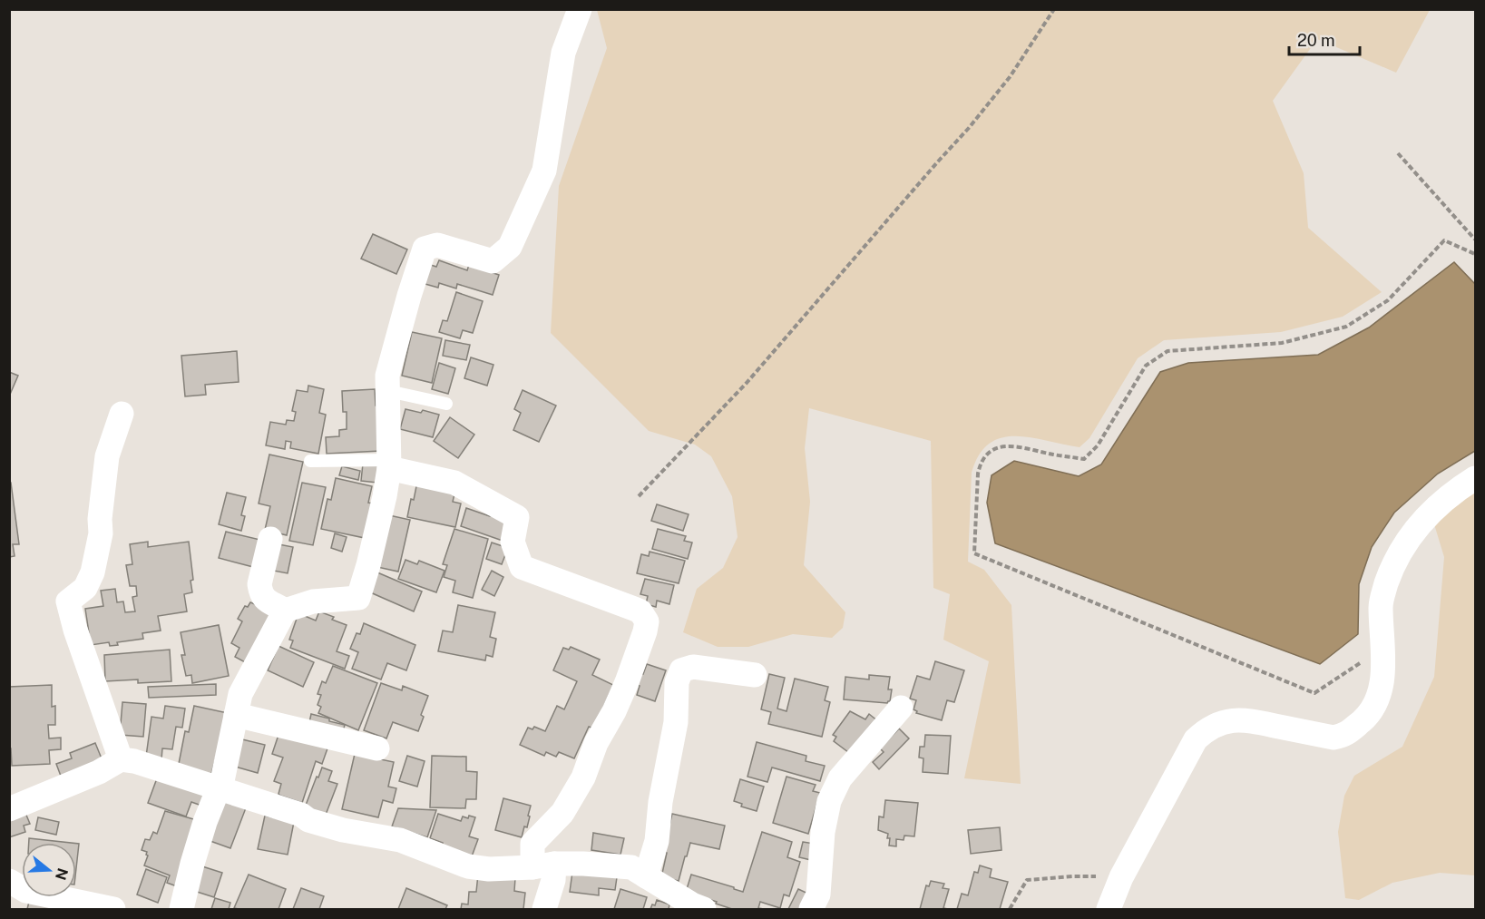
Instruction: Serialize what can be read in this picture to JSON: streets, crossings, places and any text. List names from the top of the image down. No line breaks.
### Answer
{"scale_bar":"20 m","north":"right"}
